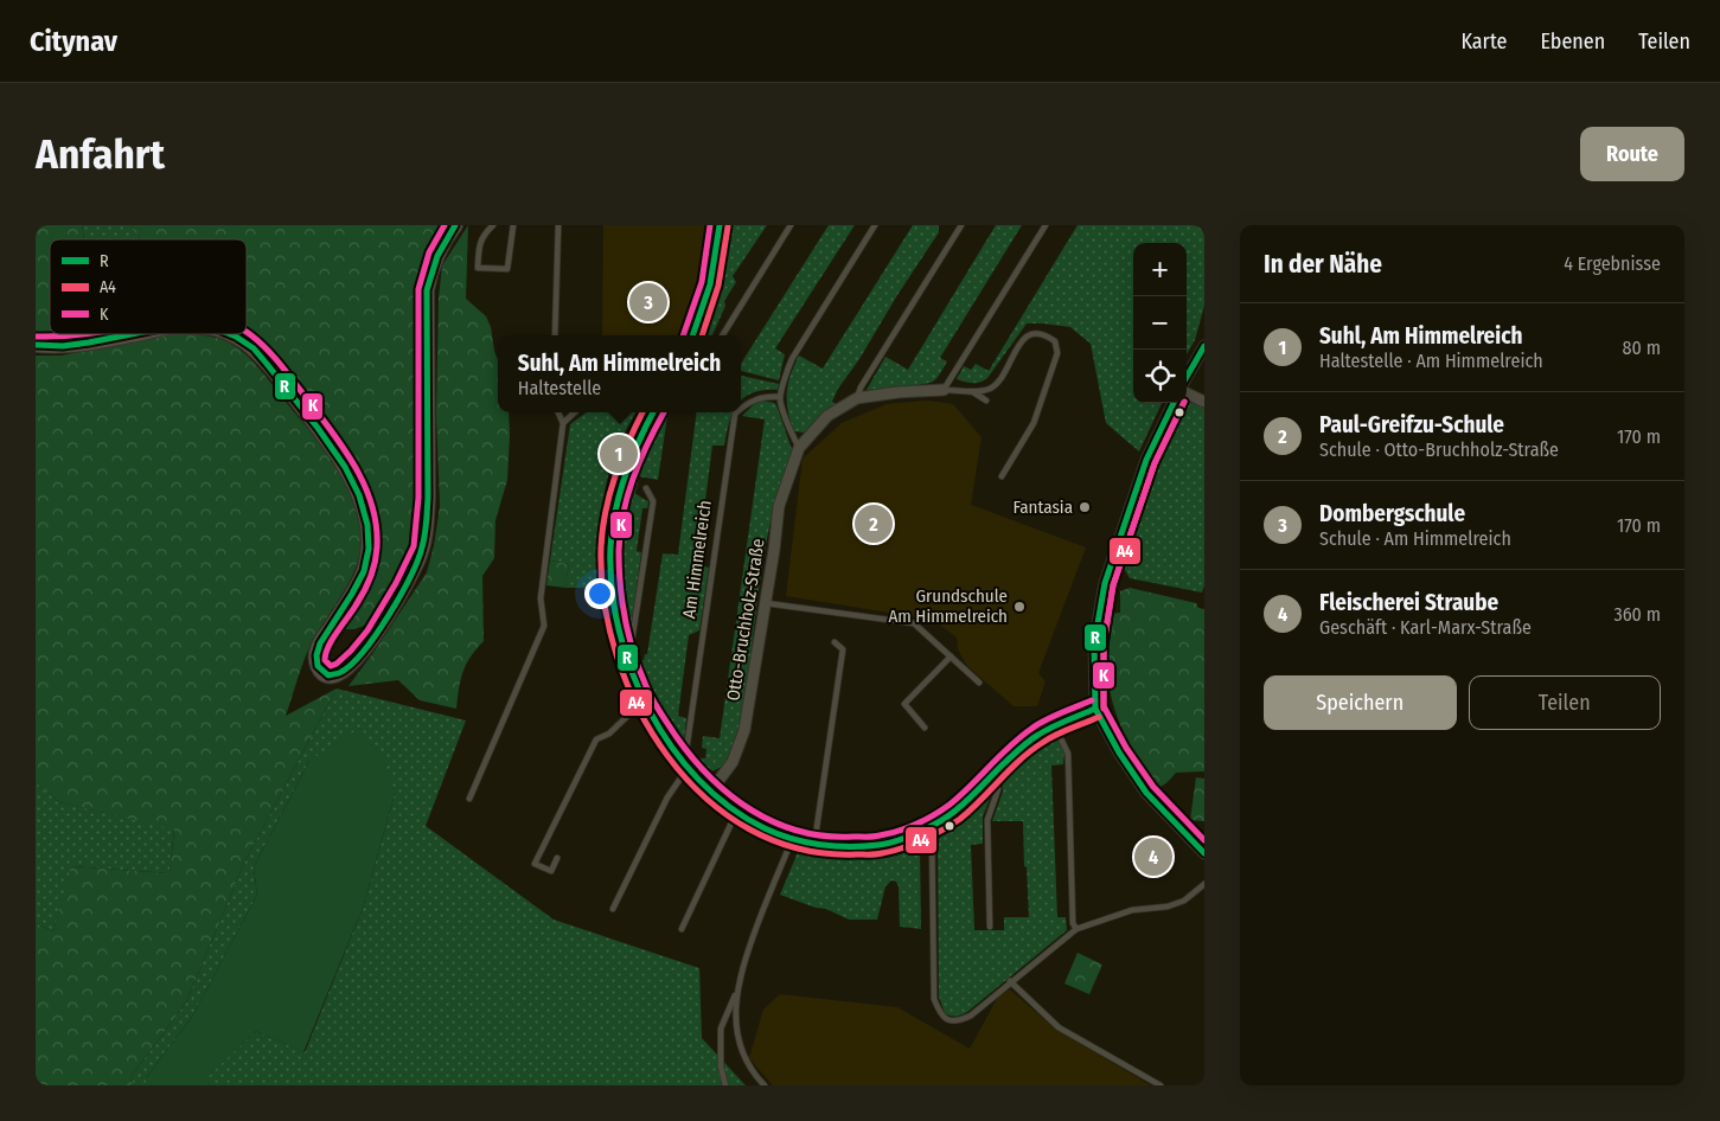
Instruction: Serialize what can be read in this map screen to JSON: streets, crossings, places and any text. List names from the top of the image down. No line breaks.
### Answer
{"streets":{"street":["Otto-Bruchholz-Straße"],"lane":["Am Himmelreich"]},"places":["Fantasia","Grundschule Am Himmelreich"],"lines":["transit line R","transit line K","transit line A4"],"legend":["R","A4","K"],"page":{"header":"Citynav","nav":["Karte","Ebenen","Teilen"],"buttons":["Route",["Speichern","Teilen"]],"title":"Anfahrt","heading":["In der Nähe","4 Ergebnisse"],"map_buttons":["+","−"],"pins":["3","1","2","4"],"list":[{"mark":"1","name":"Suhl, Am Himmelreich","note":"Haltestelle · Am Himmelreich","value":"80 m"},{"mark":"2","name":"Paul-Greifzu-Schule","note":"Schule · Otto-Bruchholz-Straße","value":"170 m"},{"mark":"3","name":"Dombergschule","note":"Schule · Am Himmelreich","value":"170 m"},{"mark":"4","name":"Fleischerei Straube","note":"Geschäft · Karl-Marx-Straße","value":"360 m"}],"popup":["Suhl, Am Himmelreich","Haltestelle"]}}
